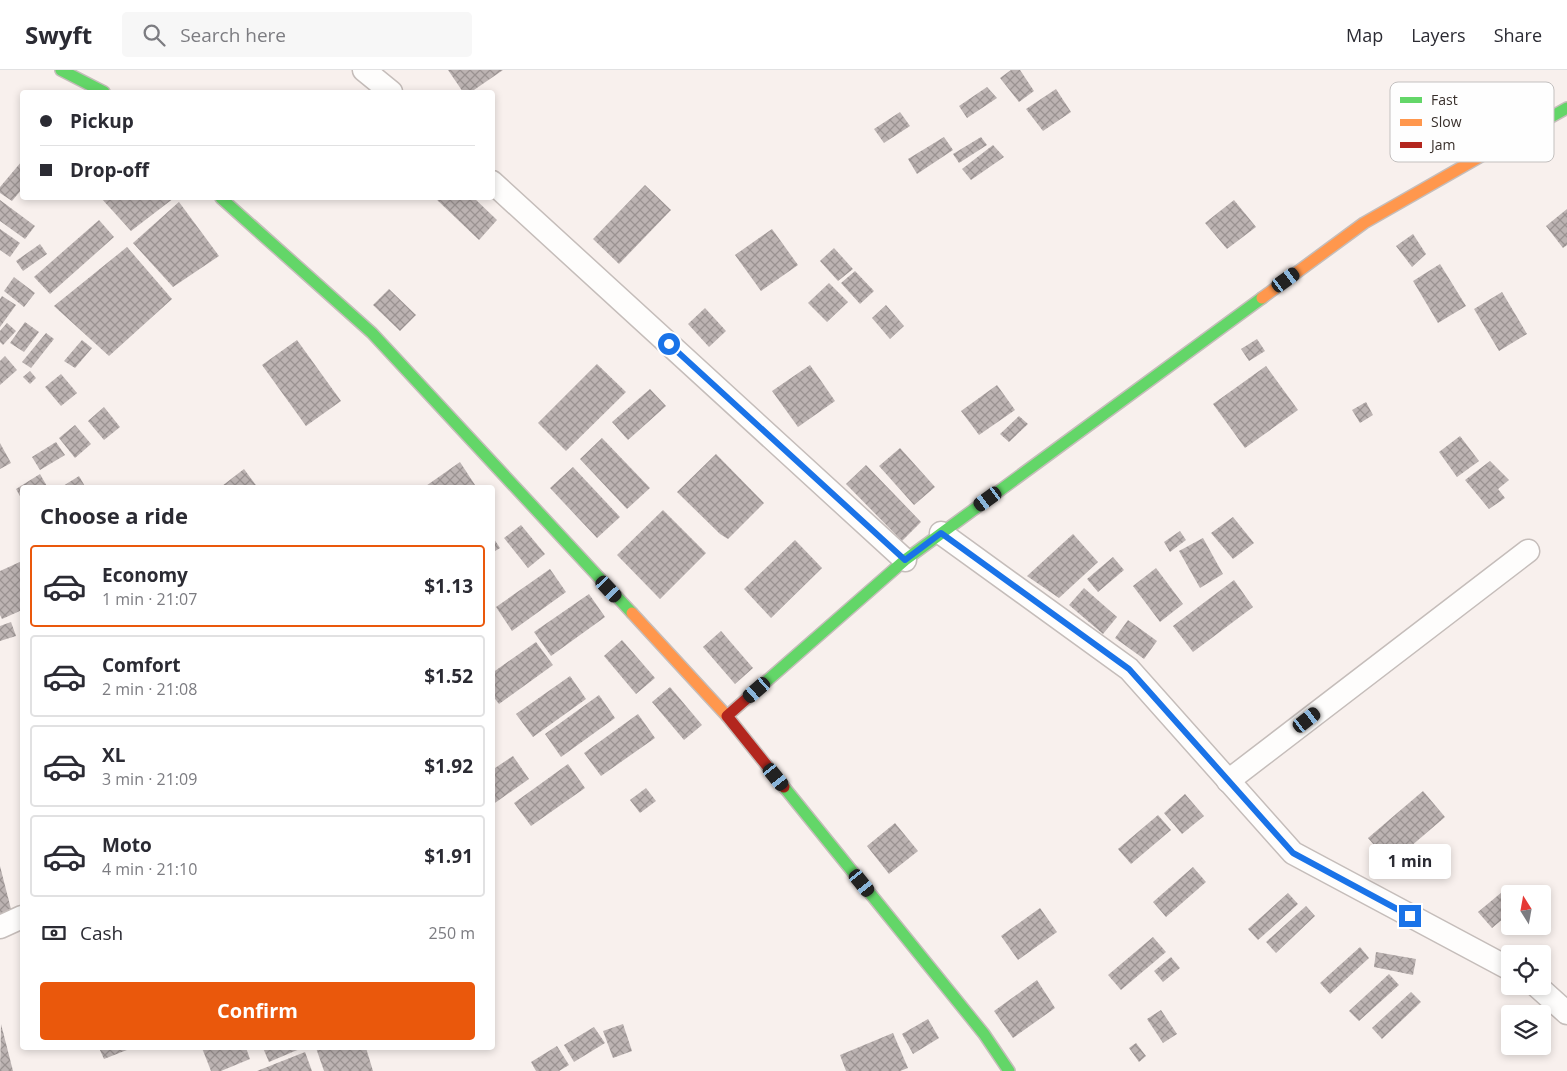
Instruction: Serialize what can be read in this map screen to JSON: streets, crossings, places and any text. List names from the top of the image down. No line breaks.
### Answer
{"legend":["Fast","Slow","Jam"],"north":"top","page":{"header":"Swyft","search":"Search here","nav":["Map","Layers","Share"],"banner":["Pickup","Drop-off"],"heading":"Choose a ride","list":[{"name":"Economy","note":"1 min · 21:07","value":"$1.13"},{"name":"Comfort","note":"2 min · 21:08","value":"$1.52"},{"name":"XL","note":"3 min · 21:09","value":"$1.92"},{"name":"Moto","note":"4 min · 21:10","value":"$1.91"}],"bubble":"1 min","pay":["Cash","250 m"],"buttons":"Confirm"}}
